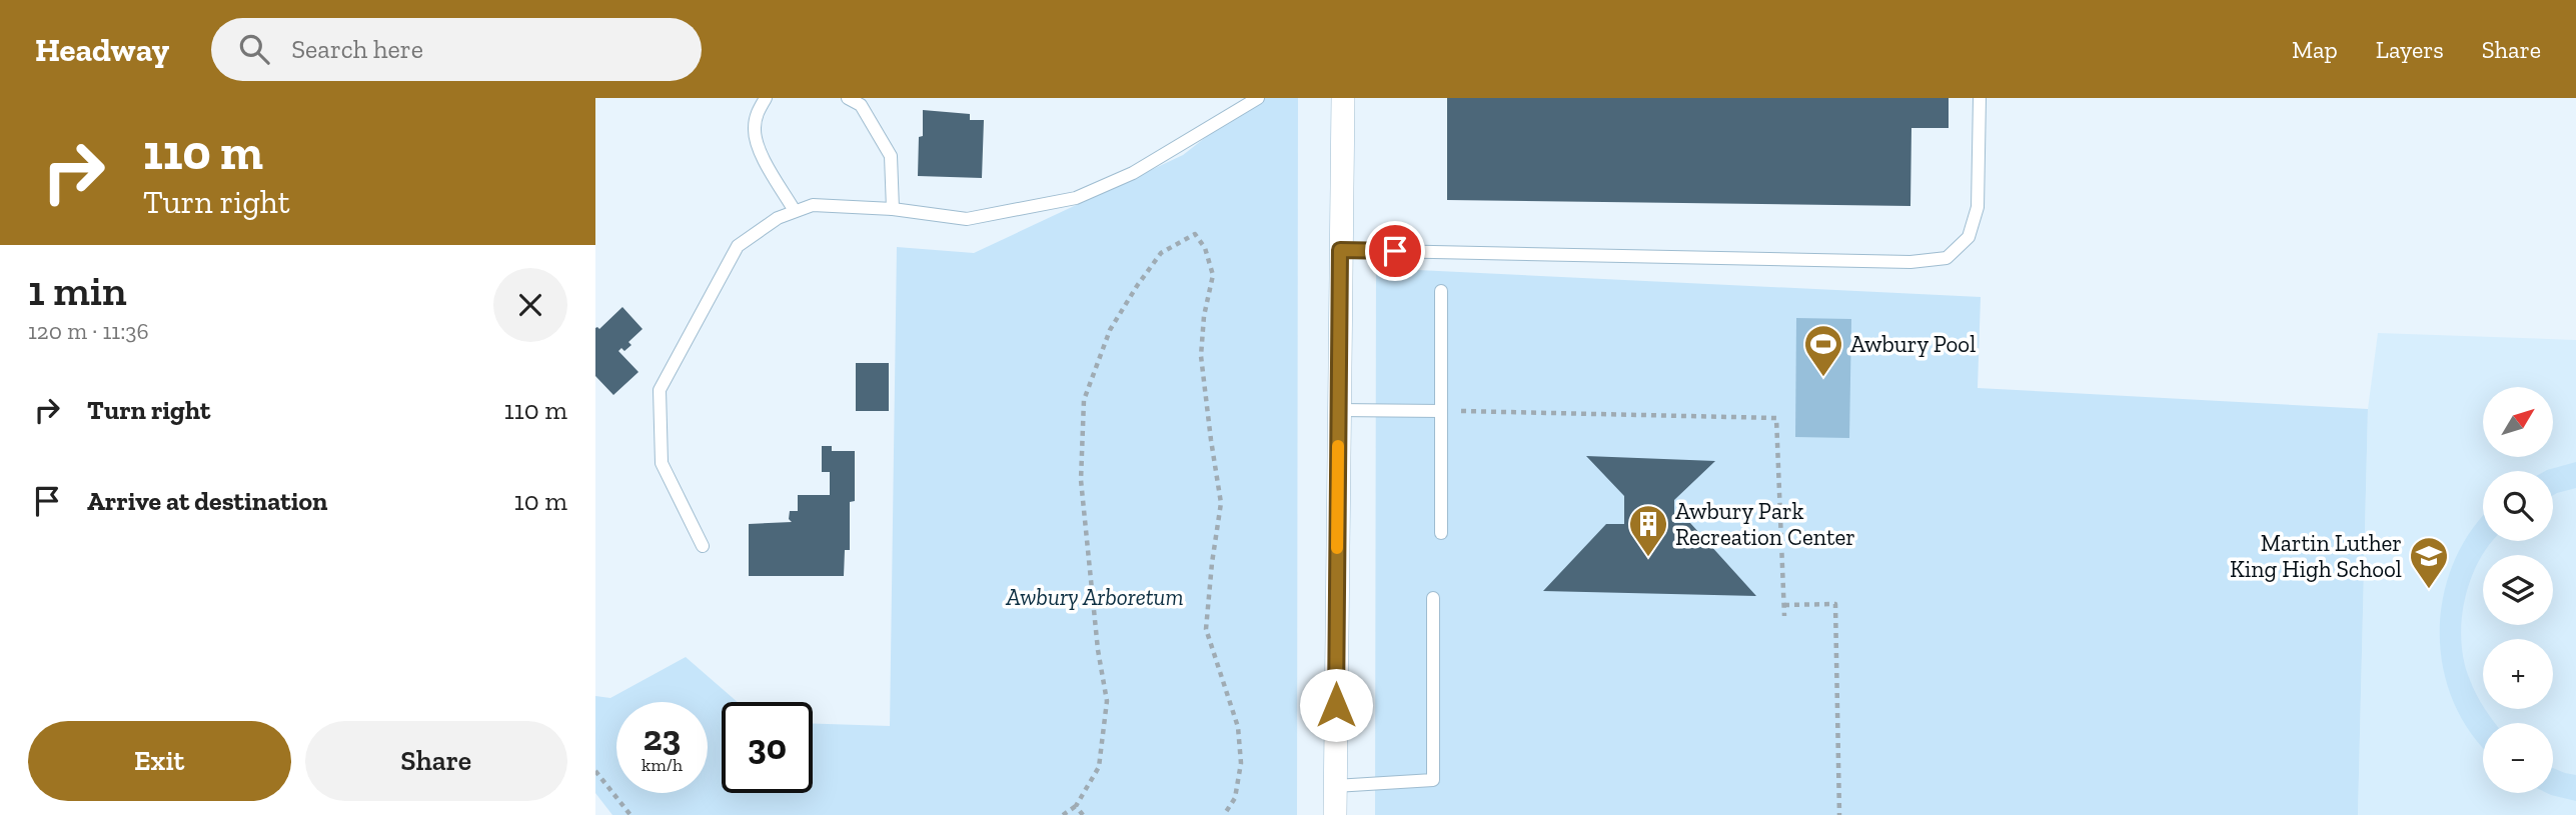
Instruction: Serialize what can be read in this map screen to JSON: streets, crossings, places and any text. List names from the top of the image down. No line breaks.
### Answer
{"parks":["Awbury Arboretum"],"places":{"sports":["Awbury Pool"],"building":["Awbury Park Recreation Center"],"school or university":["Martin Luther King High School"]},"north":"top right","page":{"header":"Headway","search":"Search here","nav":["Map","Layers","Share"],"turn":["110 m","Turn right"],"heading":["1 min","120 m · 11:36"],"list":[{"name":"Turn right","value":"110 m"},{"name":"Arrive at destination","value":"10 m"}],"map_buttons":["+","−"],"speed":"23 km/h","limit":"30","buttons":["Exit","Share"]}}
